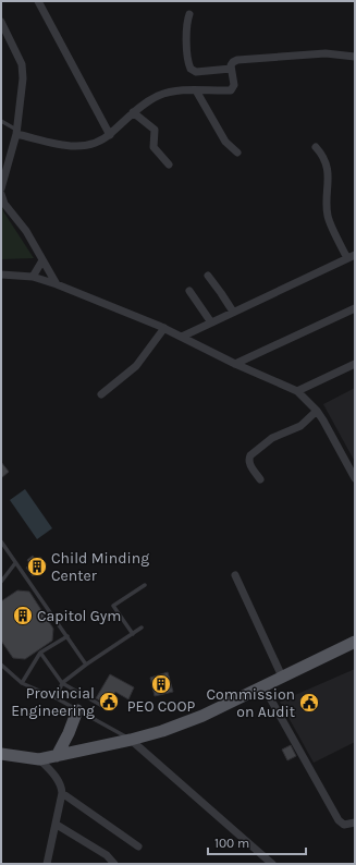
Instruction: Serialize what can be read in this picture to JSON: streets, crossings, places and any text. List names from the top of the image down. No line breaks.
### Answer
{"places":{"building":["Child Minding Center","Capitol Gym","PEO COOP"],"public building":["Provincial Engineering","Commission on Audit"]},"scale_bar":"100 m"}
